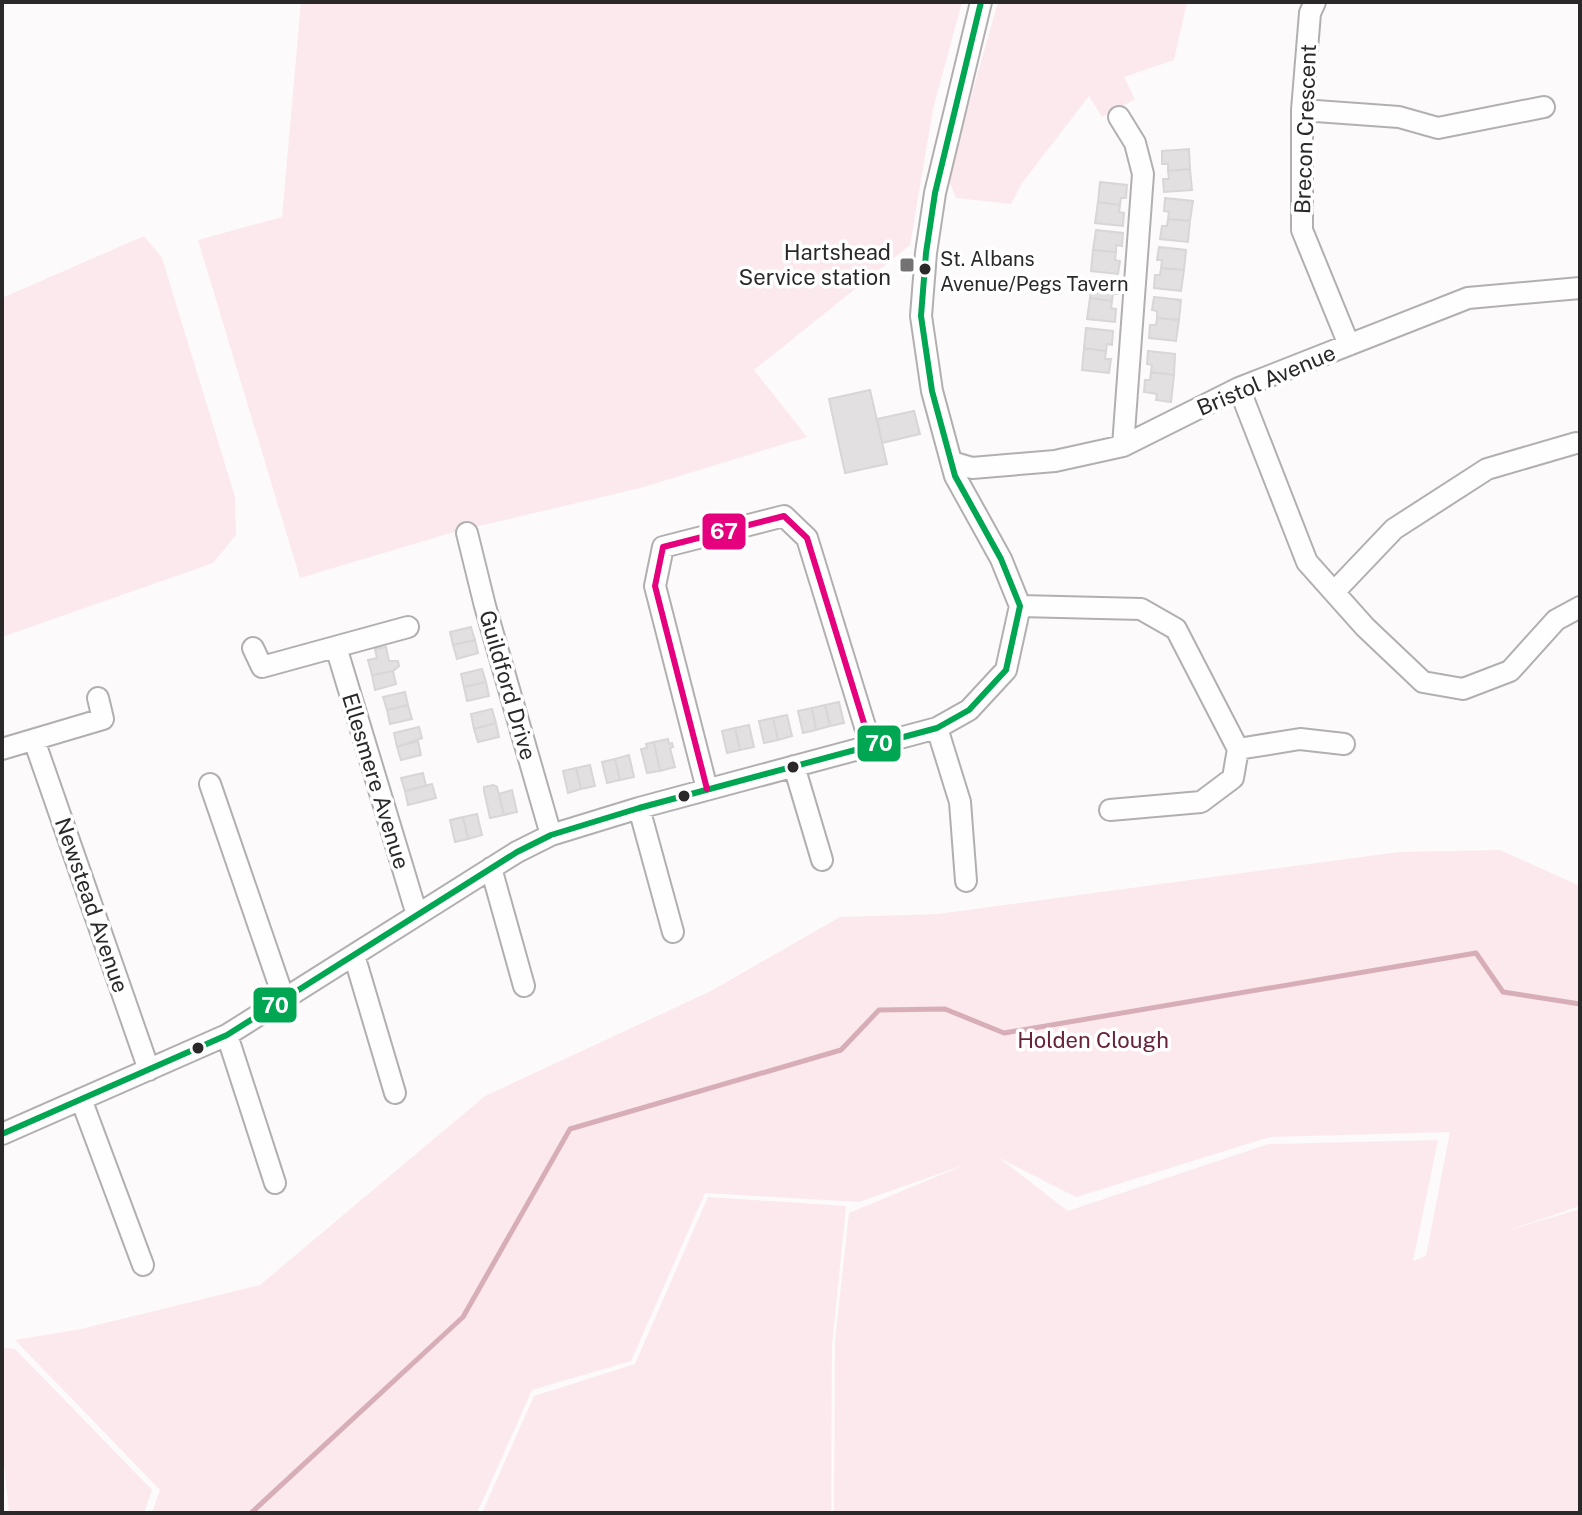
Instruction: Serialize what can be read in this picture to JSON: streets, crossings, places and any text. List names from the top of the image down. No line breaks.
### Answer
{"streets":{"street":["Brecon Crescent","Bristol Avenue","Guildford Drive","Ellesmere Avenue","Newstead Avenue"]},"crossings":[["Brecon Crescent","Bristol Avenue"]],"parks":["Holden Clough"],"places":{"transit":["Hartshead Service station"],"other":["St. Albans Avenue/Pegs Tavern"]},"lines":["transit line 70","transit line 67"]}
